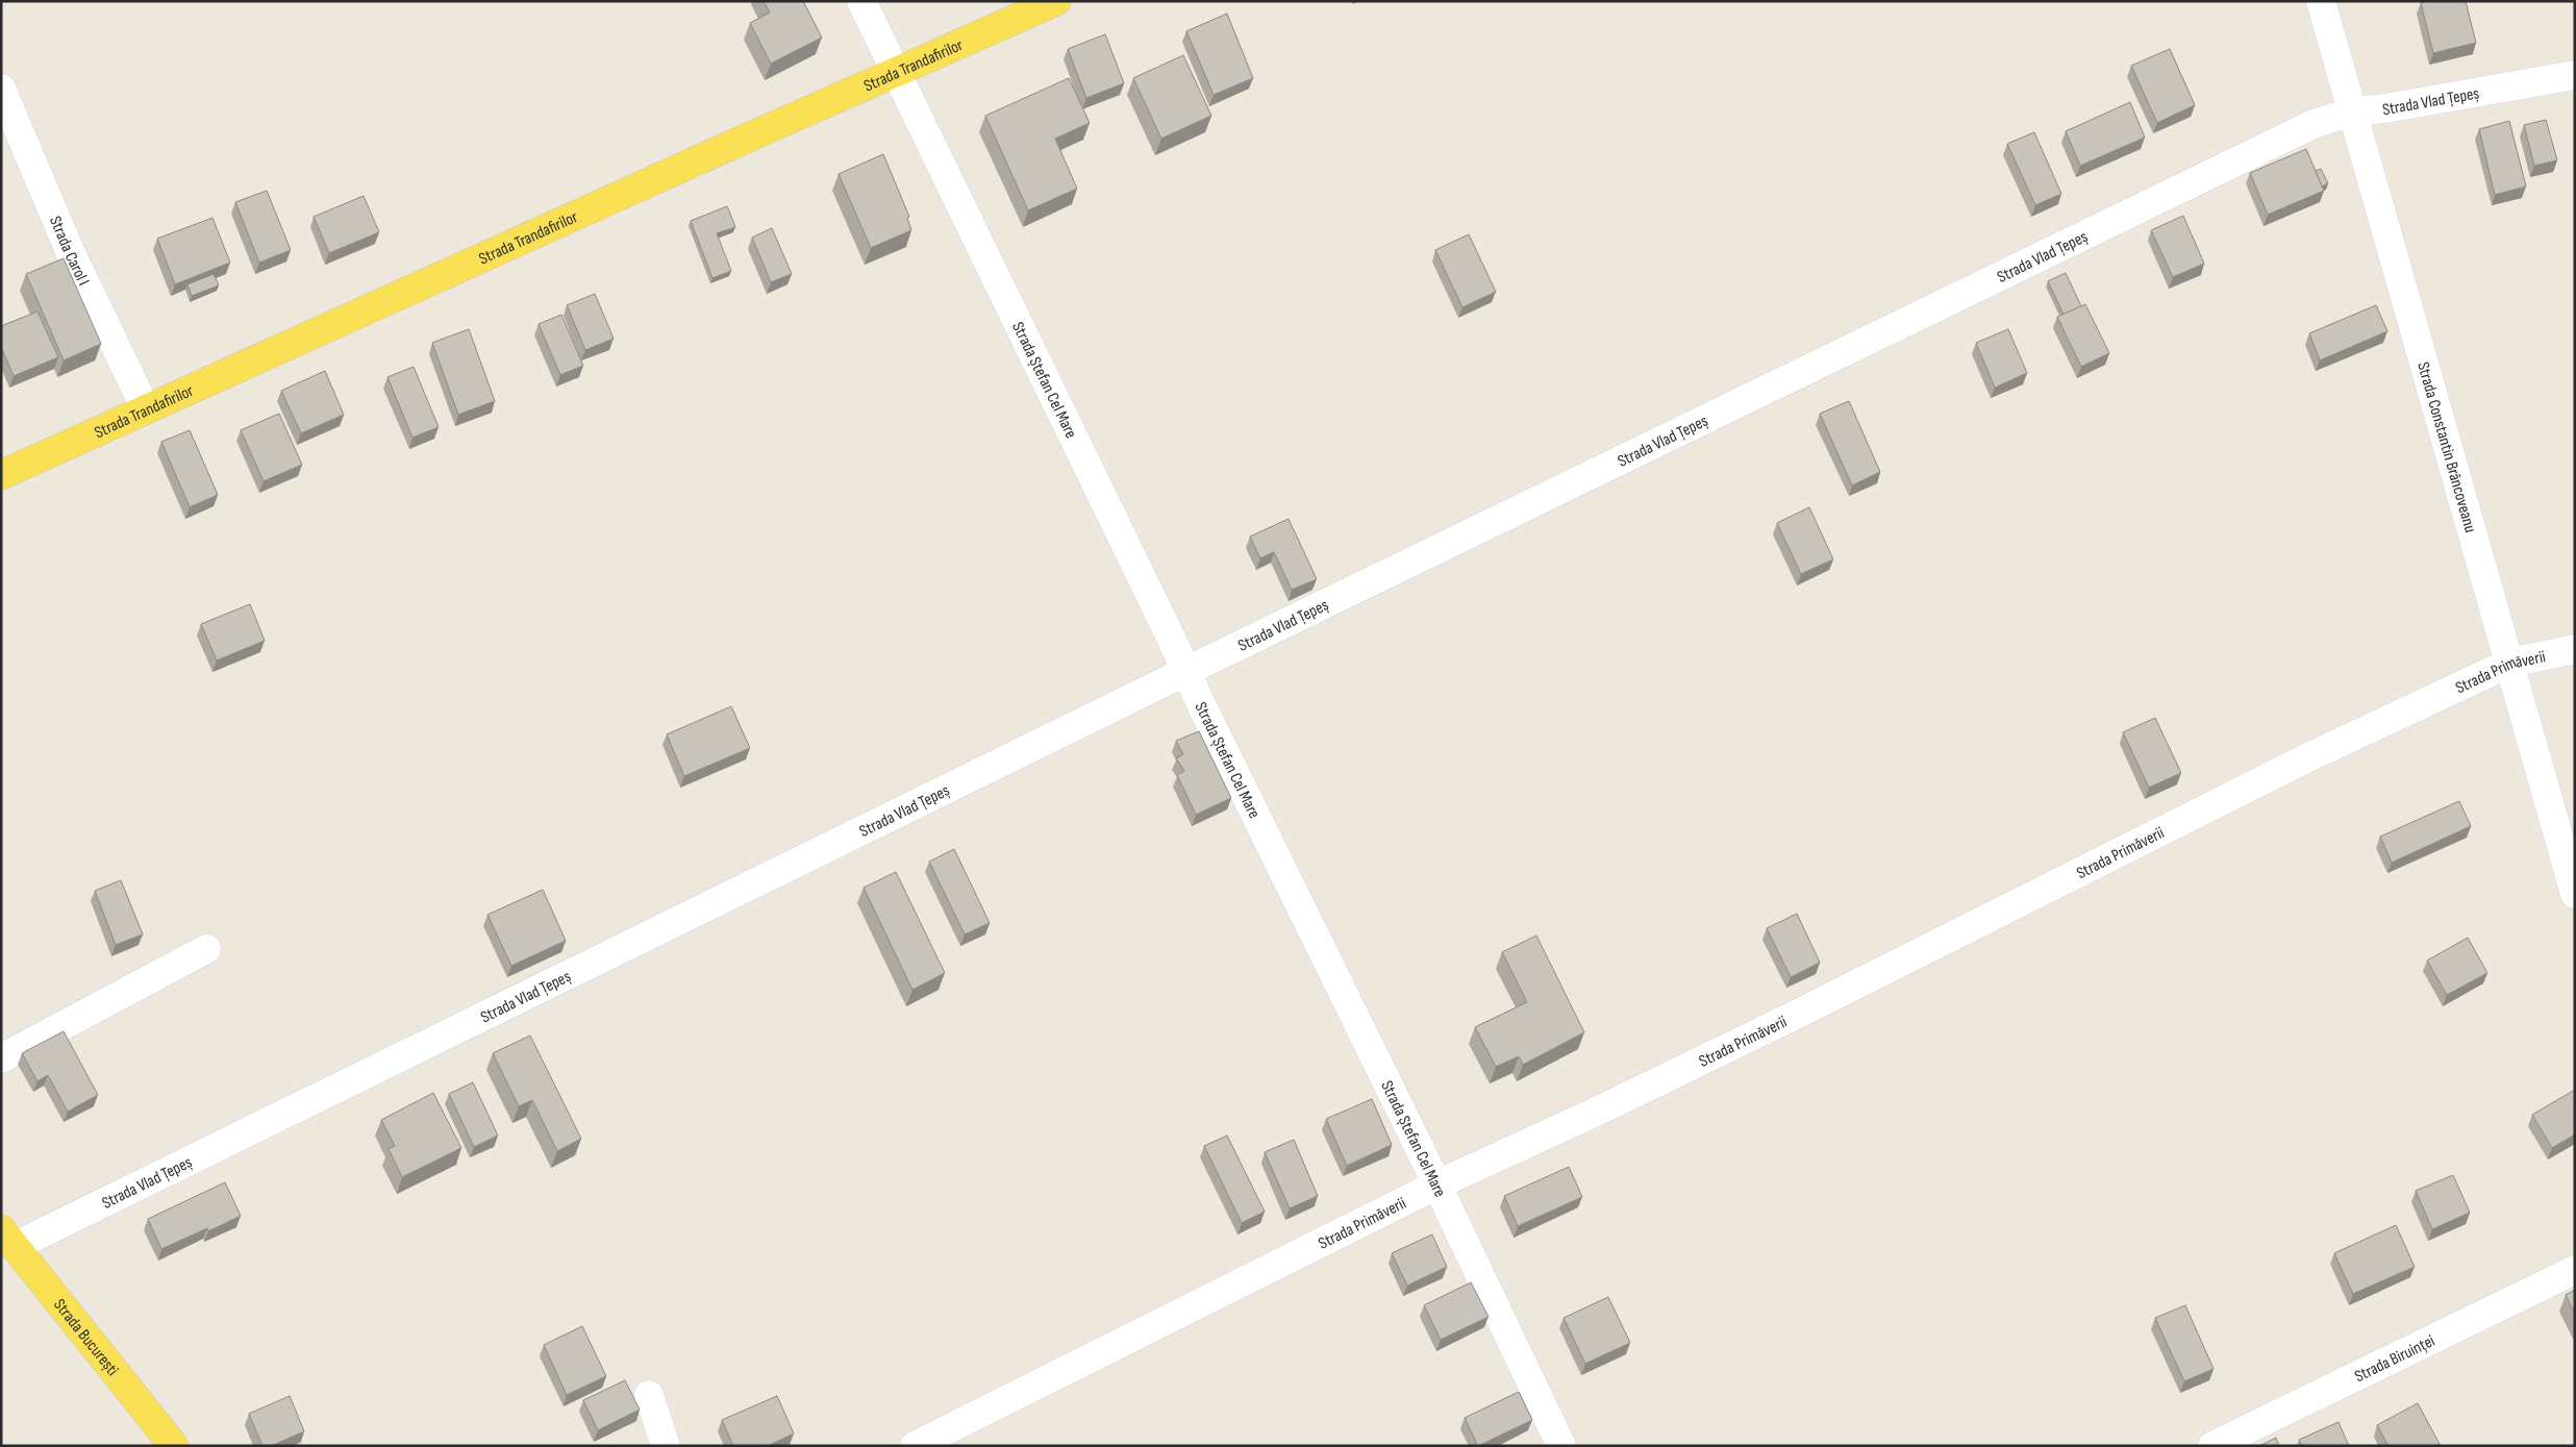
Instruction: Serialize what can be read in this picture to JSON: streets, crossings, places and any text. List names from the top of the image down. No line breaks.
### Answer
{"streets":{"main road":["Strada Trandafirilor","Strada București"],"street":["Strada Vlad Țepeș","Strada Carol I","Strada Ștefan Cel Mare","Strada Constantin Brâncoveanu","Strada Primăverii","Strada Biruinței"]},"crossings":[["Strada Trandafirilor","Strada Carol I"],["Strada Trandafirilor","Strada Ștefan Cel Mare"],["Strada Vlad Țepeș","Strada Ștefan Cel Mare"],["Strada Vlad Țepeș","Strada Constantin Brâncoveanu"],["Strada Vlad Țepeș","Strada București"],["Strada Ștefan Cel Mare","Strada Primăverii"],["Strada Constantin Brâncoveanu","Strada Primăverii"]]}
